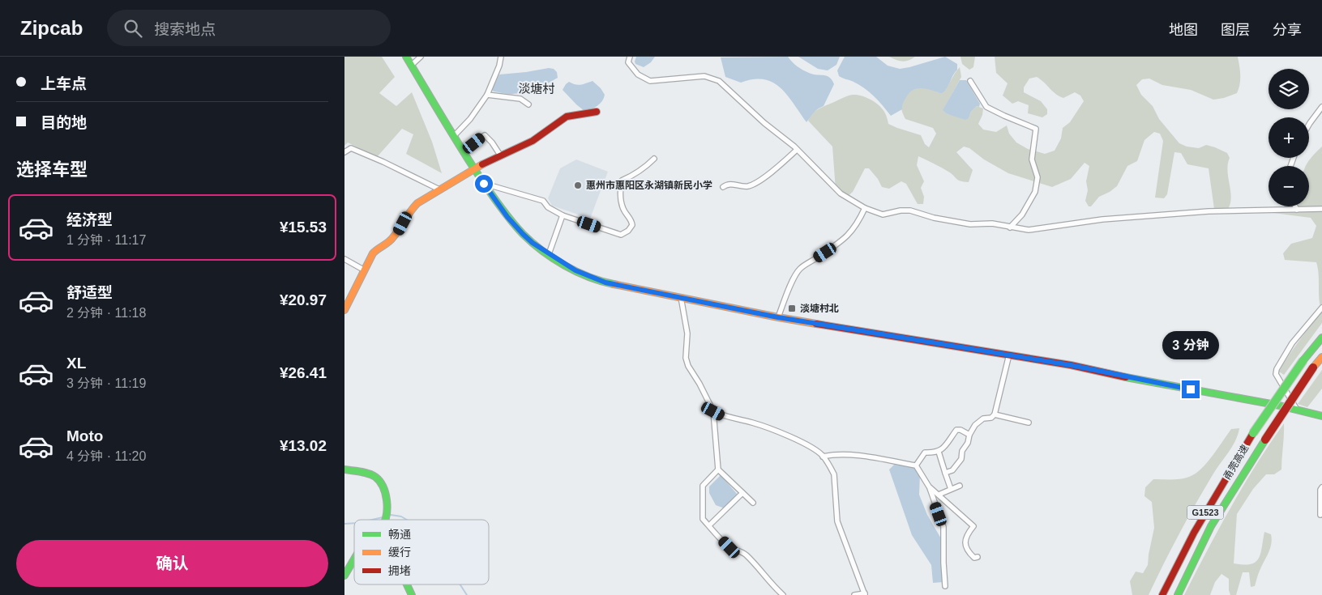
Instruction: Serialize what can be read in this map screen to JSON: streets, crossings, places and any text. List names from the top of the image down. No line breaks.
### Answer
{"streets":{"main road":["甬莞高速","G1523"]},"districts":["淡塘村"],"places":{"other":["惠州市惠阳区永湖镇新民小学"],"transit":["淡塘村北"]},"legend":["畅通","缓行","拥堵"],"page":{"header":"Zipcab","search":"搜索地点","nav":["地图","图层","分享"],"banner":["上车点","目的地"],"map_buttons":["+","−"],"heading":"选择车型","list":[{"name":"经济型","note":"1 分钟 · 11:17","value":"¥15.53"},{"name":"舒适型","note":"2 分钟 · 11:18","value":"¥20.97"},{"name":"XL","note":"3 分钟 · 11:19","value":"¥26.41"},{"name":"Moto","note":"4 分钟 · 11:20","value":"¥13.02"}],"bubble":"3 分钟","buttons":"确认"}}
